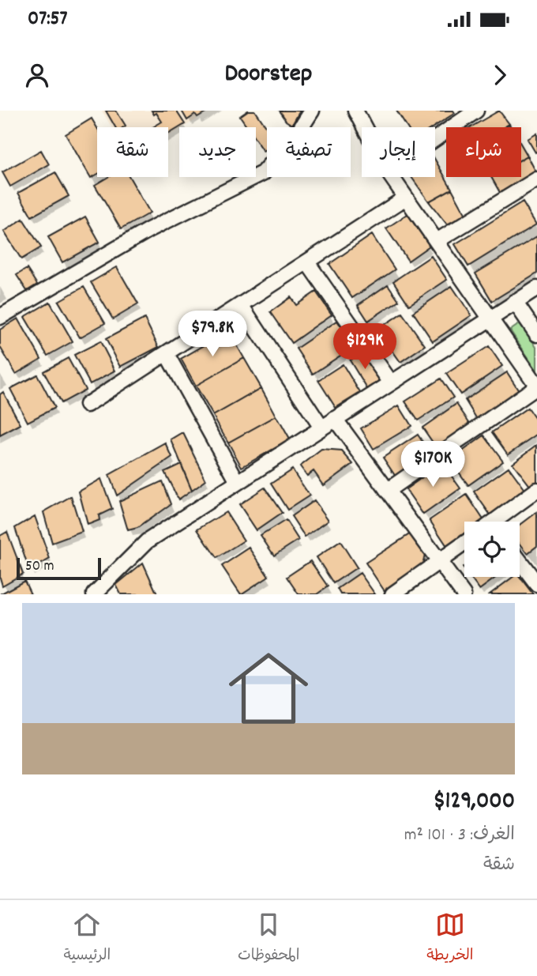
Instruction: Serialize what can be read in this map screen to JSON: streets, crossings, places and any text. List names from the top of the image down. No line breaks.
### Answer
{"scale_bar":"50 m","page":{"status":"07:57","header":"Doorstep","chip":["شراء","إيجار","تصفية","جديد","شقة"],"price":["$79.8K","$129K","$170K"],"scale":"50 m","list":[{"name":"$129,000","note":"الغرف: 3 · 101 m² · شقة"}],"tabs":["الخريطة","المحفوظات","الرئيسية"]}}
